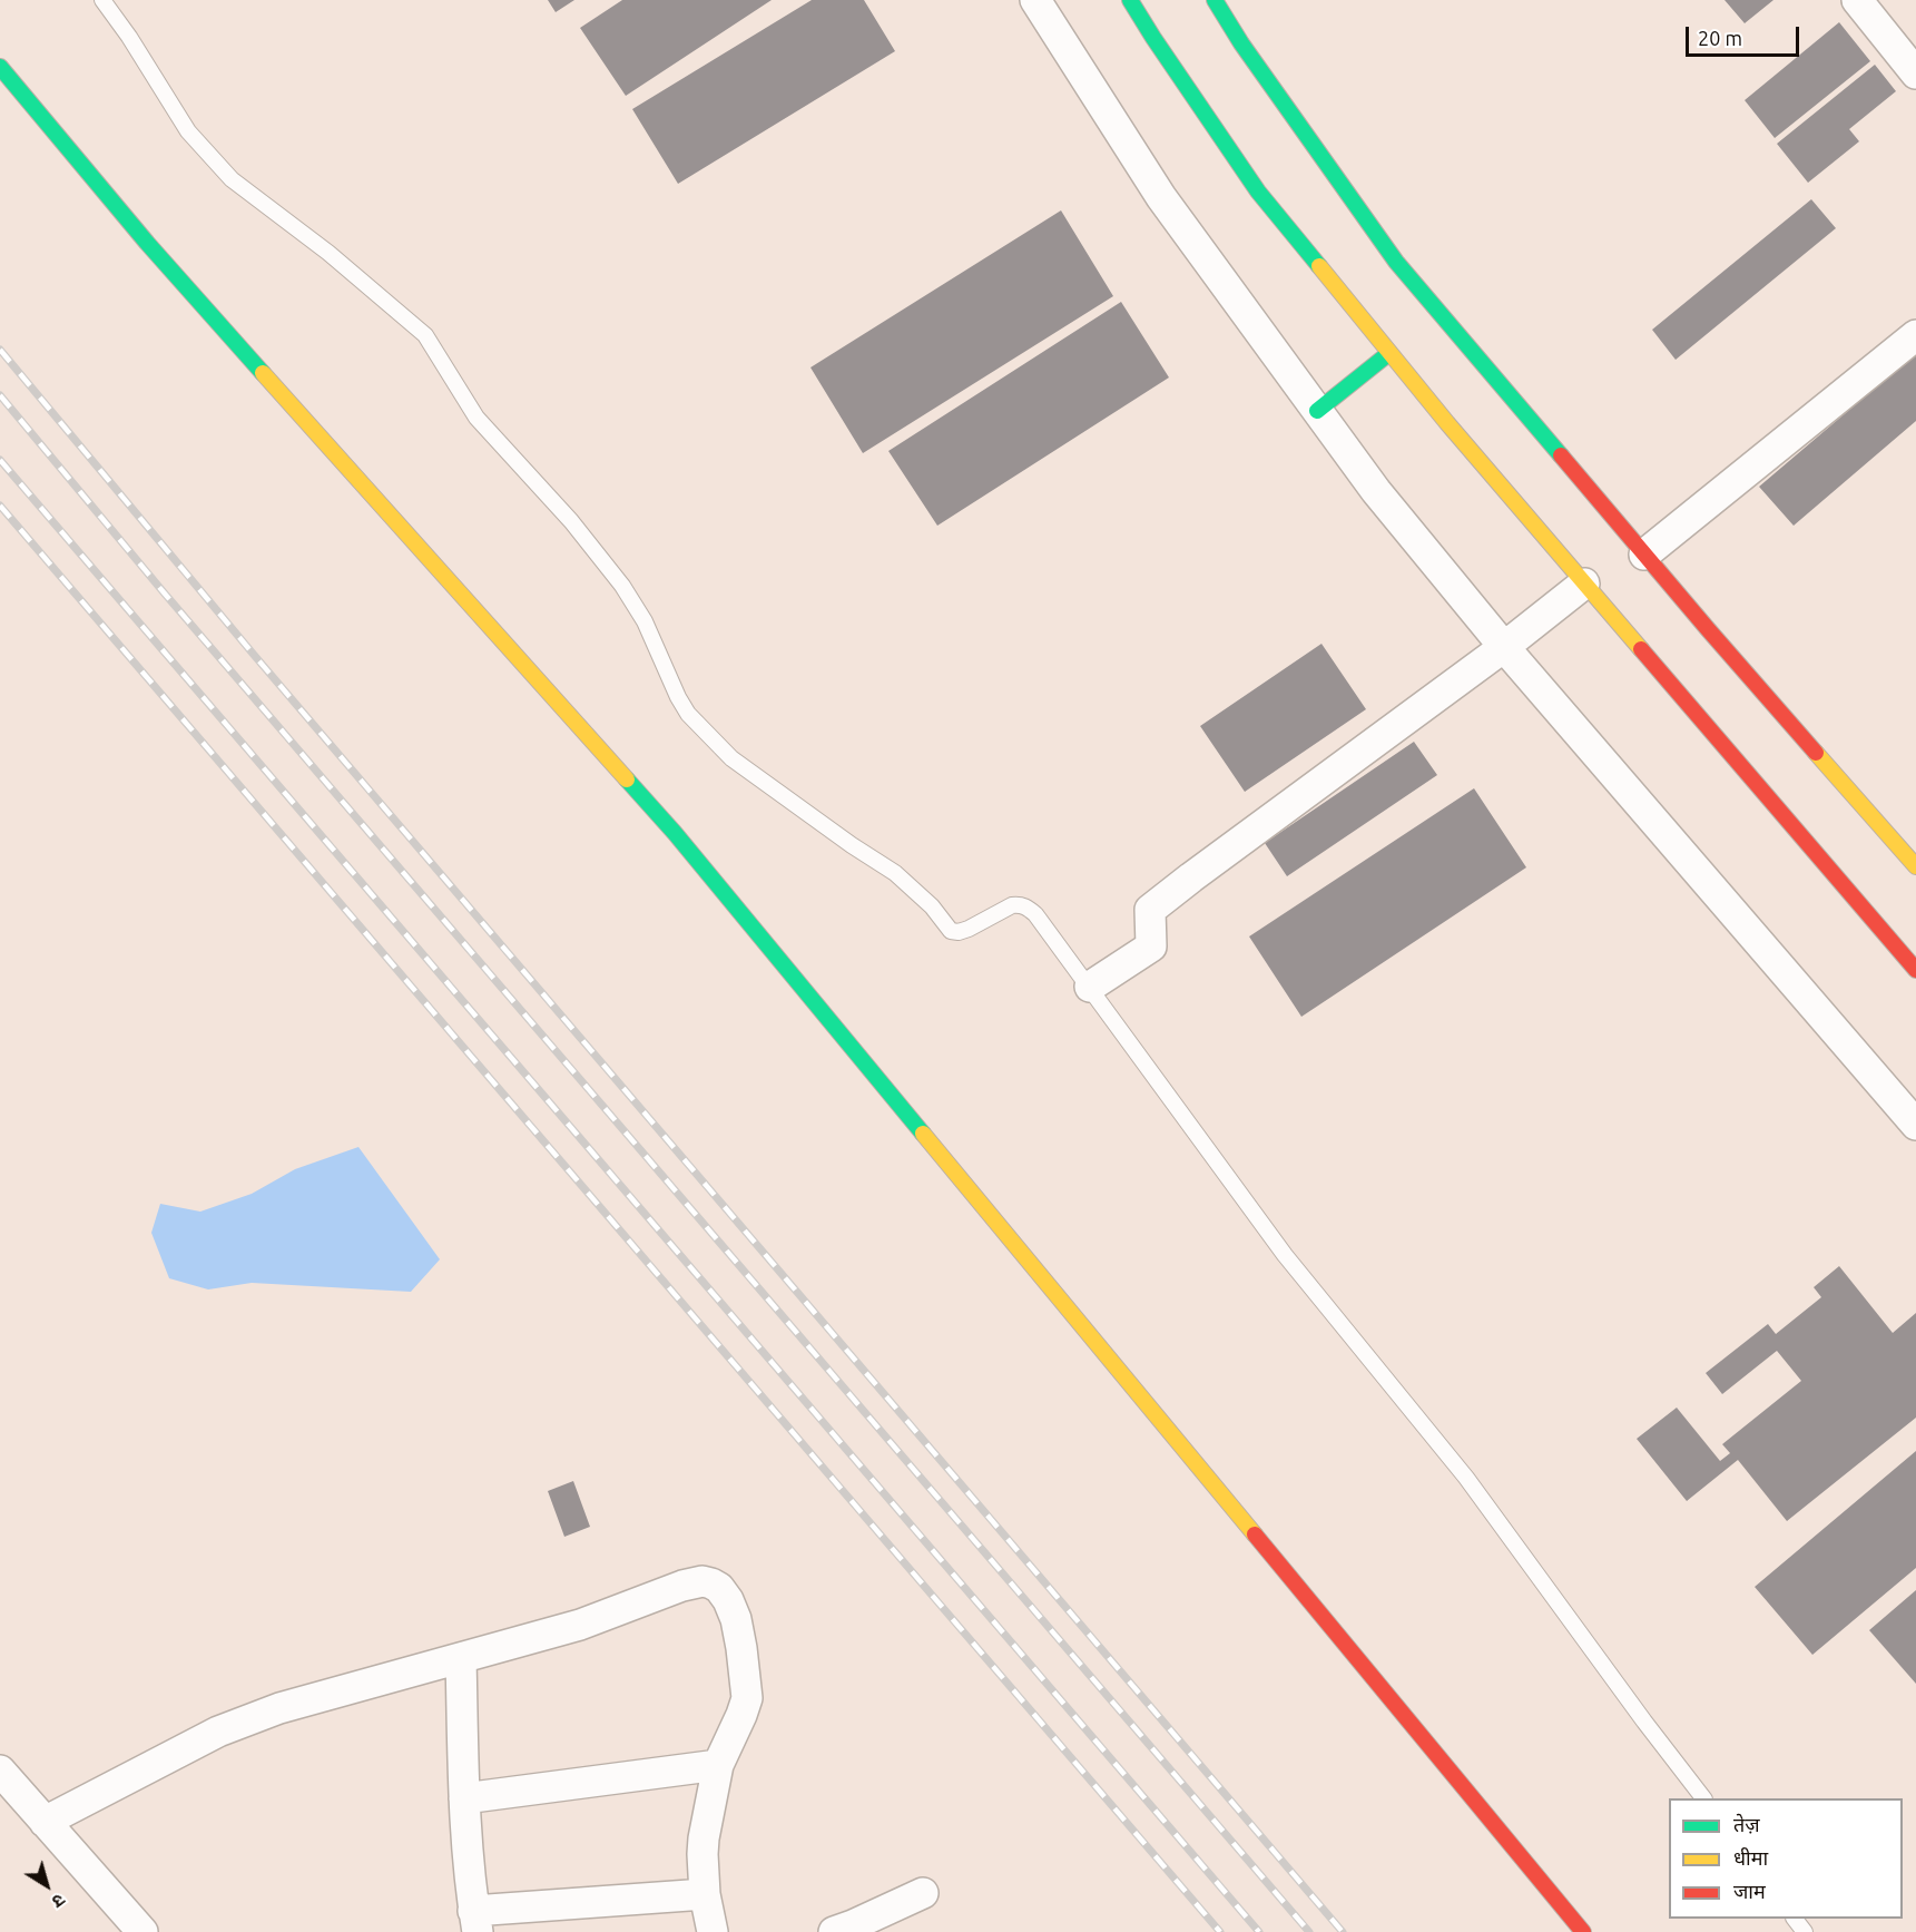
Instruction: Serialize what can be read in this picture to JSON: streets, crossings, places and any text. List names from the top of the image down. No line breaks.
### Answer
{"legend":["तेज़","धीमा","जाम"],"scale_bar":"20 m","north":"bottom right"}
